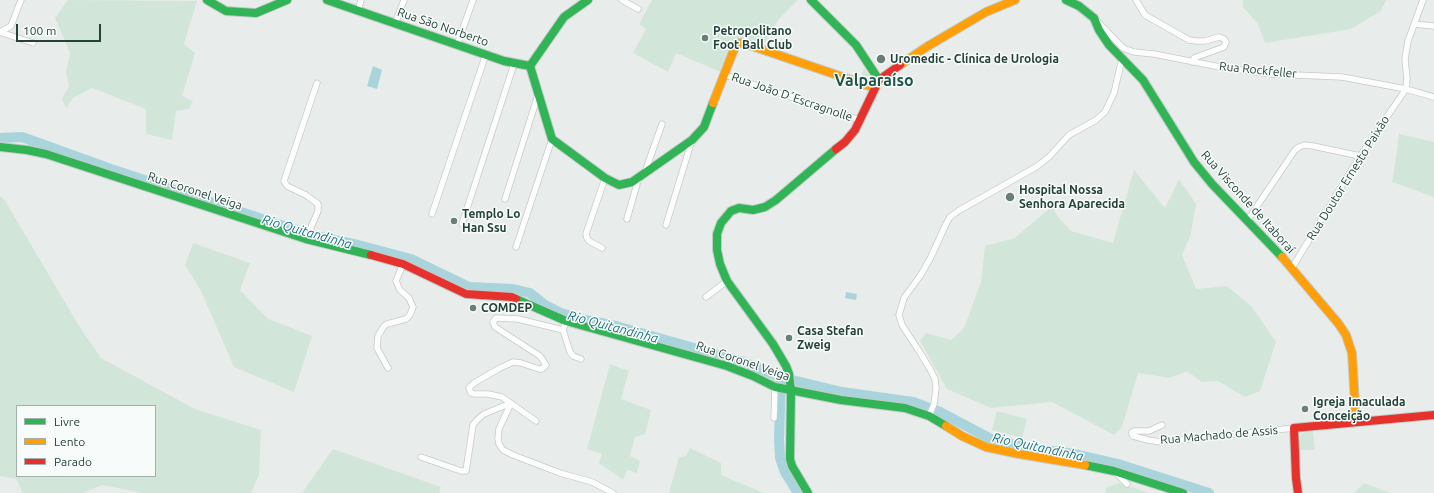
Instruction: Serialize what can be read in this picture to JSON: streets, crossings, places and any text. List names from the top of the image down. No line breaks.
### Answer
{"streets":{"street":["Rua São Norberto","Rua Rockfeller","Rua João D´Escragnolle","Rua Doutor Ernesto Paixão","Rua Coronel Veiga","Rua Visconde de Itaboraí","Rua Machado de Assis"]},"crossings":[["Rua Rockfeller","Rua Doutor Ernesto Paixão"],["Rua Rockfeller","Rua Visconde de Itaboraí"],["Rua Doutor Ernesto Paixão","Rua Visconde de Itaboraí"]],"districts":["Valparaíso"],"water":["Rio Quitandinha"],"places":["Petropolitano Foot Ball Club","Uromedic - Clínica de Urologia","Hospital Nossa Senhora Aparecida","Templo Lo Han Ssu","COMDEP","Casa Stefan Zweig","Igreja Imaculada Conceição"],"legend":["Livre","Lento","Parado"],"scale_bar":"100 m"}
